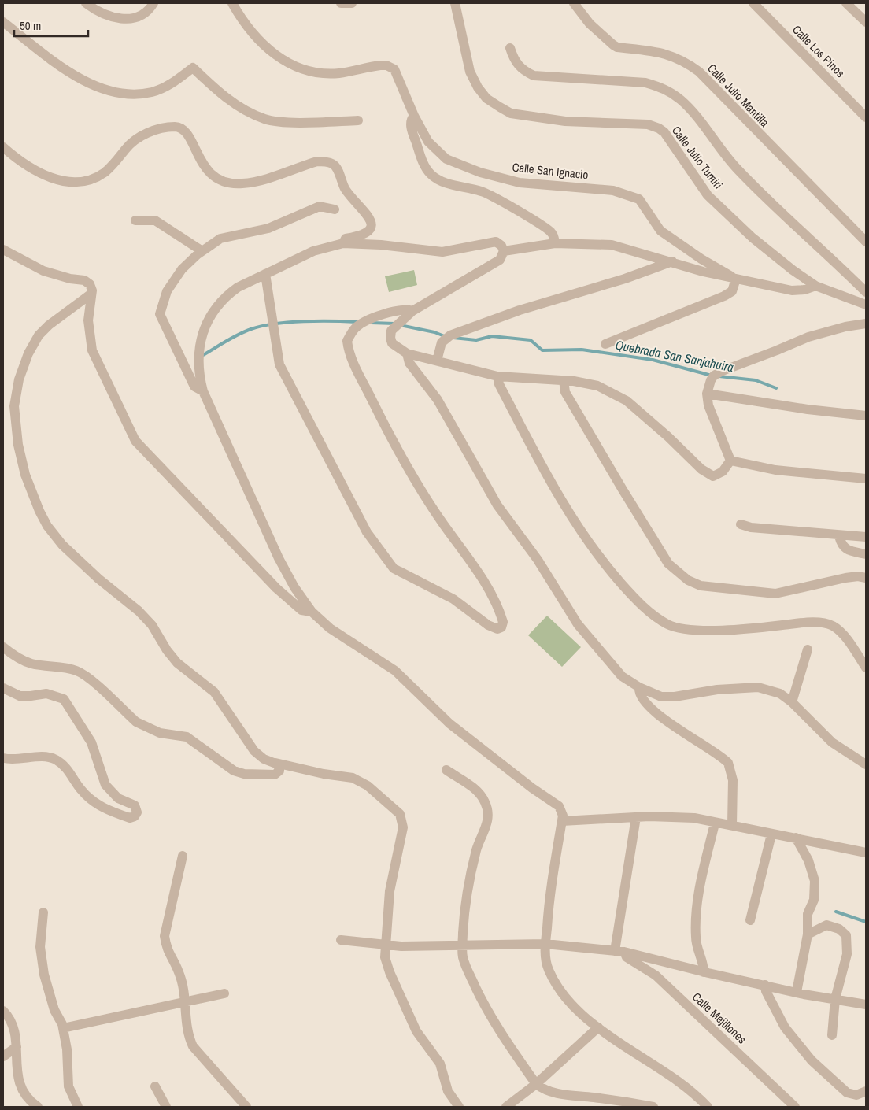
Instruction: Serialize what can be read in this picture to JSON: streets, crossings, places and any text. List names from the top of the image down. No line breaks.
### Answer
{"streets":{"street":["Calle Los Pinos","Calle Julio Mantilla","Calle Julio Tumiri","Calle San Ignacio","Calle Mejillones"]},"water":["Quebrada San Sanjahuira"],"scale_bar":"50 m"}
